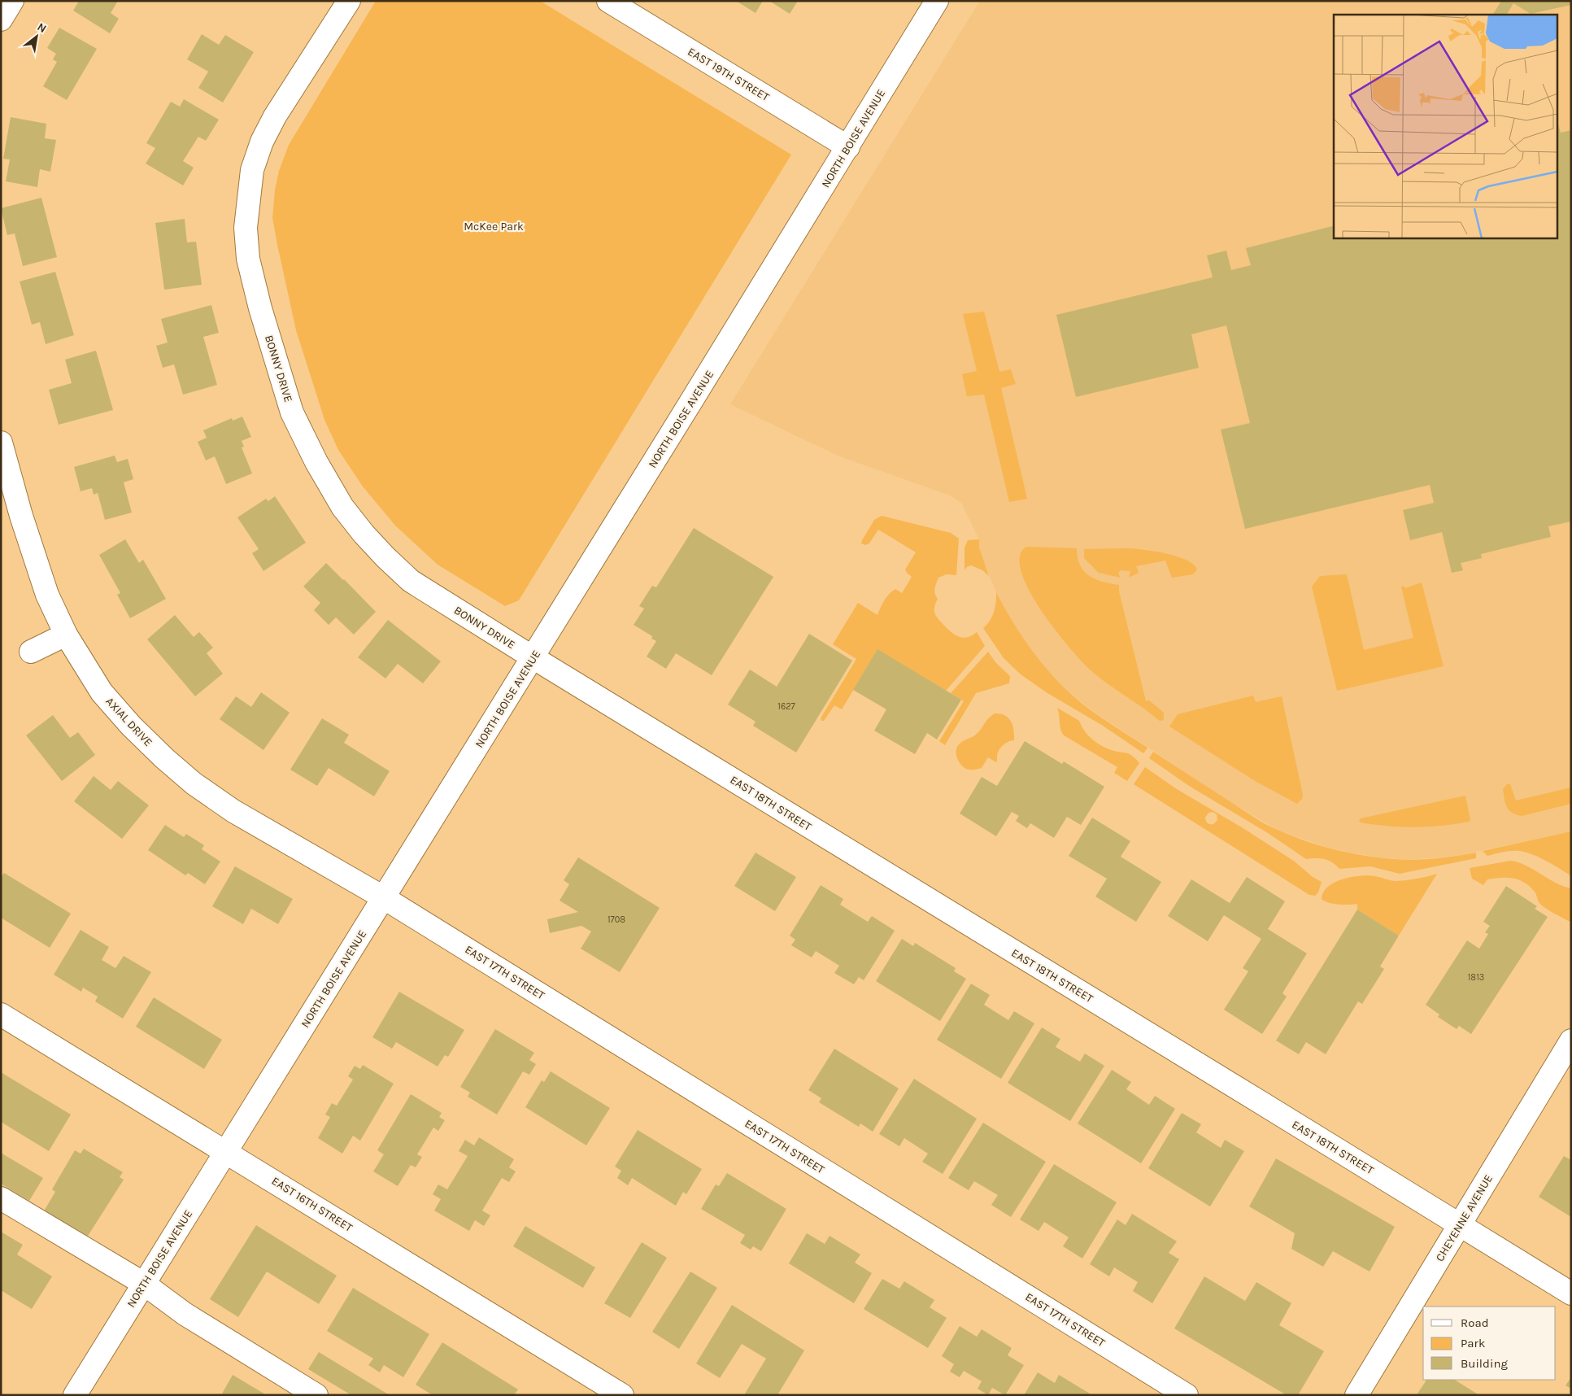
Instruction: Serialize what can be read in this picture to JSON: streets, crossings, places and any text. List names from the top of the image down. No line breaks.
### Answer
{"streets":{"street":["EAST 19TH STREET","NORTH BOISE AVENUE","BONNY DRIVE","AXIAL DRIVE","EAST 18TH STREET","EAST 17TH STREET","EAST 16TH STREET","CHEYENNE AVENUE"]},"crossings":[["EAST 19TH STREET","NORTH BOISE AVENUE"],["NORTH BOISE AVENUE","BONNY DRIVE"],["NORTH BOISE AVENUE","AXIAL DRIVE"],["NORTH BOISE AVENUE","EAST 18TH STREET"],["NORTH BOISE AVENUE","EAST 17TH STREET"],["NORTH BOISE AVENUE","EAST 16TH STREET"],["BONNY DRIVE","EAST 18TH STREET"],["AXIAL DRIVE","EAST 17TH STREET"],["EAST 18TH STREET","CHEYENNE AVENUE"]],"parks":["McKee Park"],"house_numbers":["1627","1708","1813"],"legend":["Road","Park","Building"],"north":"top right"}
